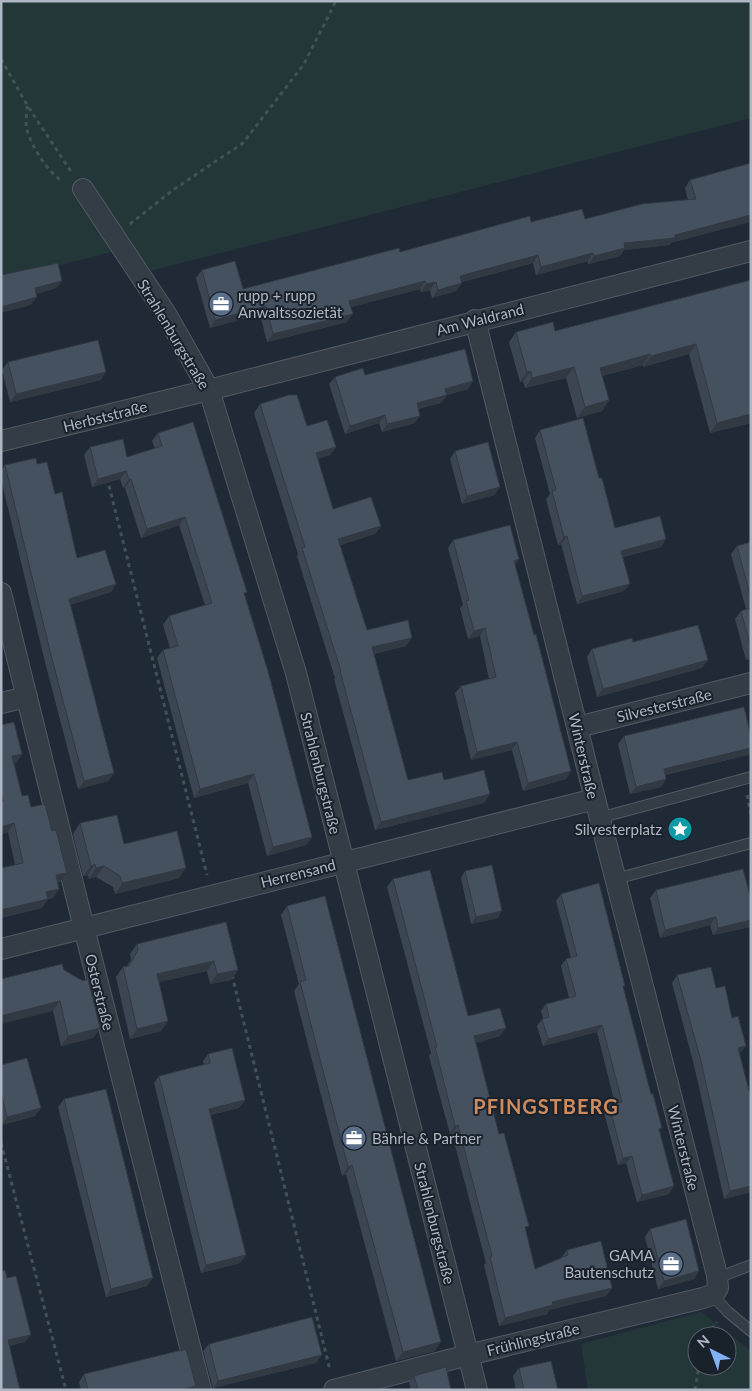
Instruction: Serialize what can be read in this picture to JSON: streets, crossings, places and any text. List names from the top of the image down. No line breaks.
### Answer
{"streets":{"street":["Am Waldrand","Strahlenburgstraße","Herbststraße","Silvesterstraße","Winterstraße","Herrensand","Osterstraße","Frühlingstraße"]},"crossings":[["Am Waldrand","Strahlenburgstraße"],["Am Waldrand","Herbststraße"],["Am Waldrand","Winterstraße"],["Strahlenburgstraße","Herbststraße"],["Strahlenburgstraße","Herrensand"],["Strahlenburgstraße","Frühlingstraße"],["Silvesterstraße","Winterstraße"],["Winterstraße","Herrensand"],["Winterstraße","Frühlingstraße"],["Herrensand","Osterstraße"]],"districts":["PFINGSTBERG"],"places":{"office":["rupp + rupp Anwaltssozietät","Bährle & Partner","GAMA Bautenschutz"],"place":["Silvesterplatz"]},"north":"top left"}
